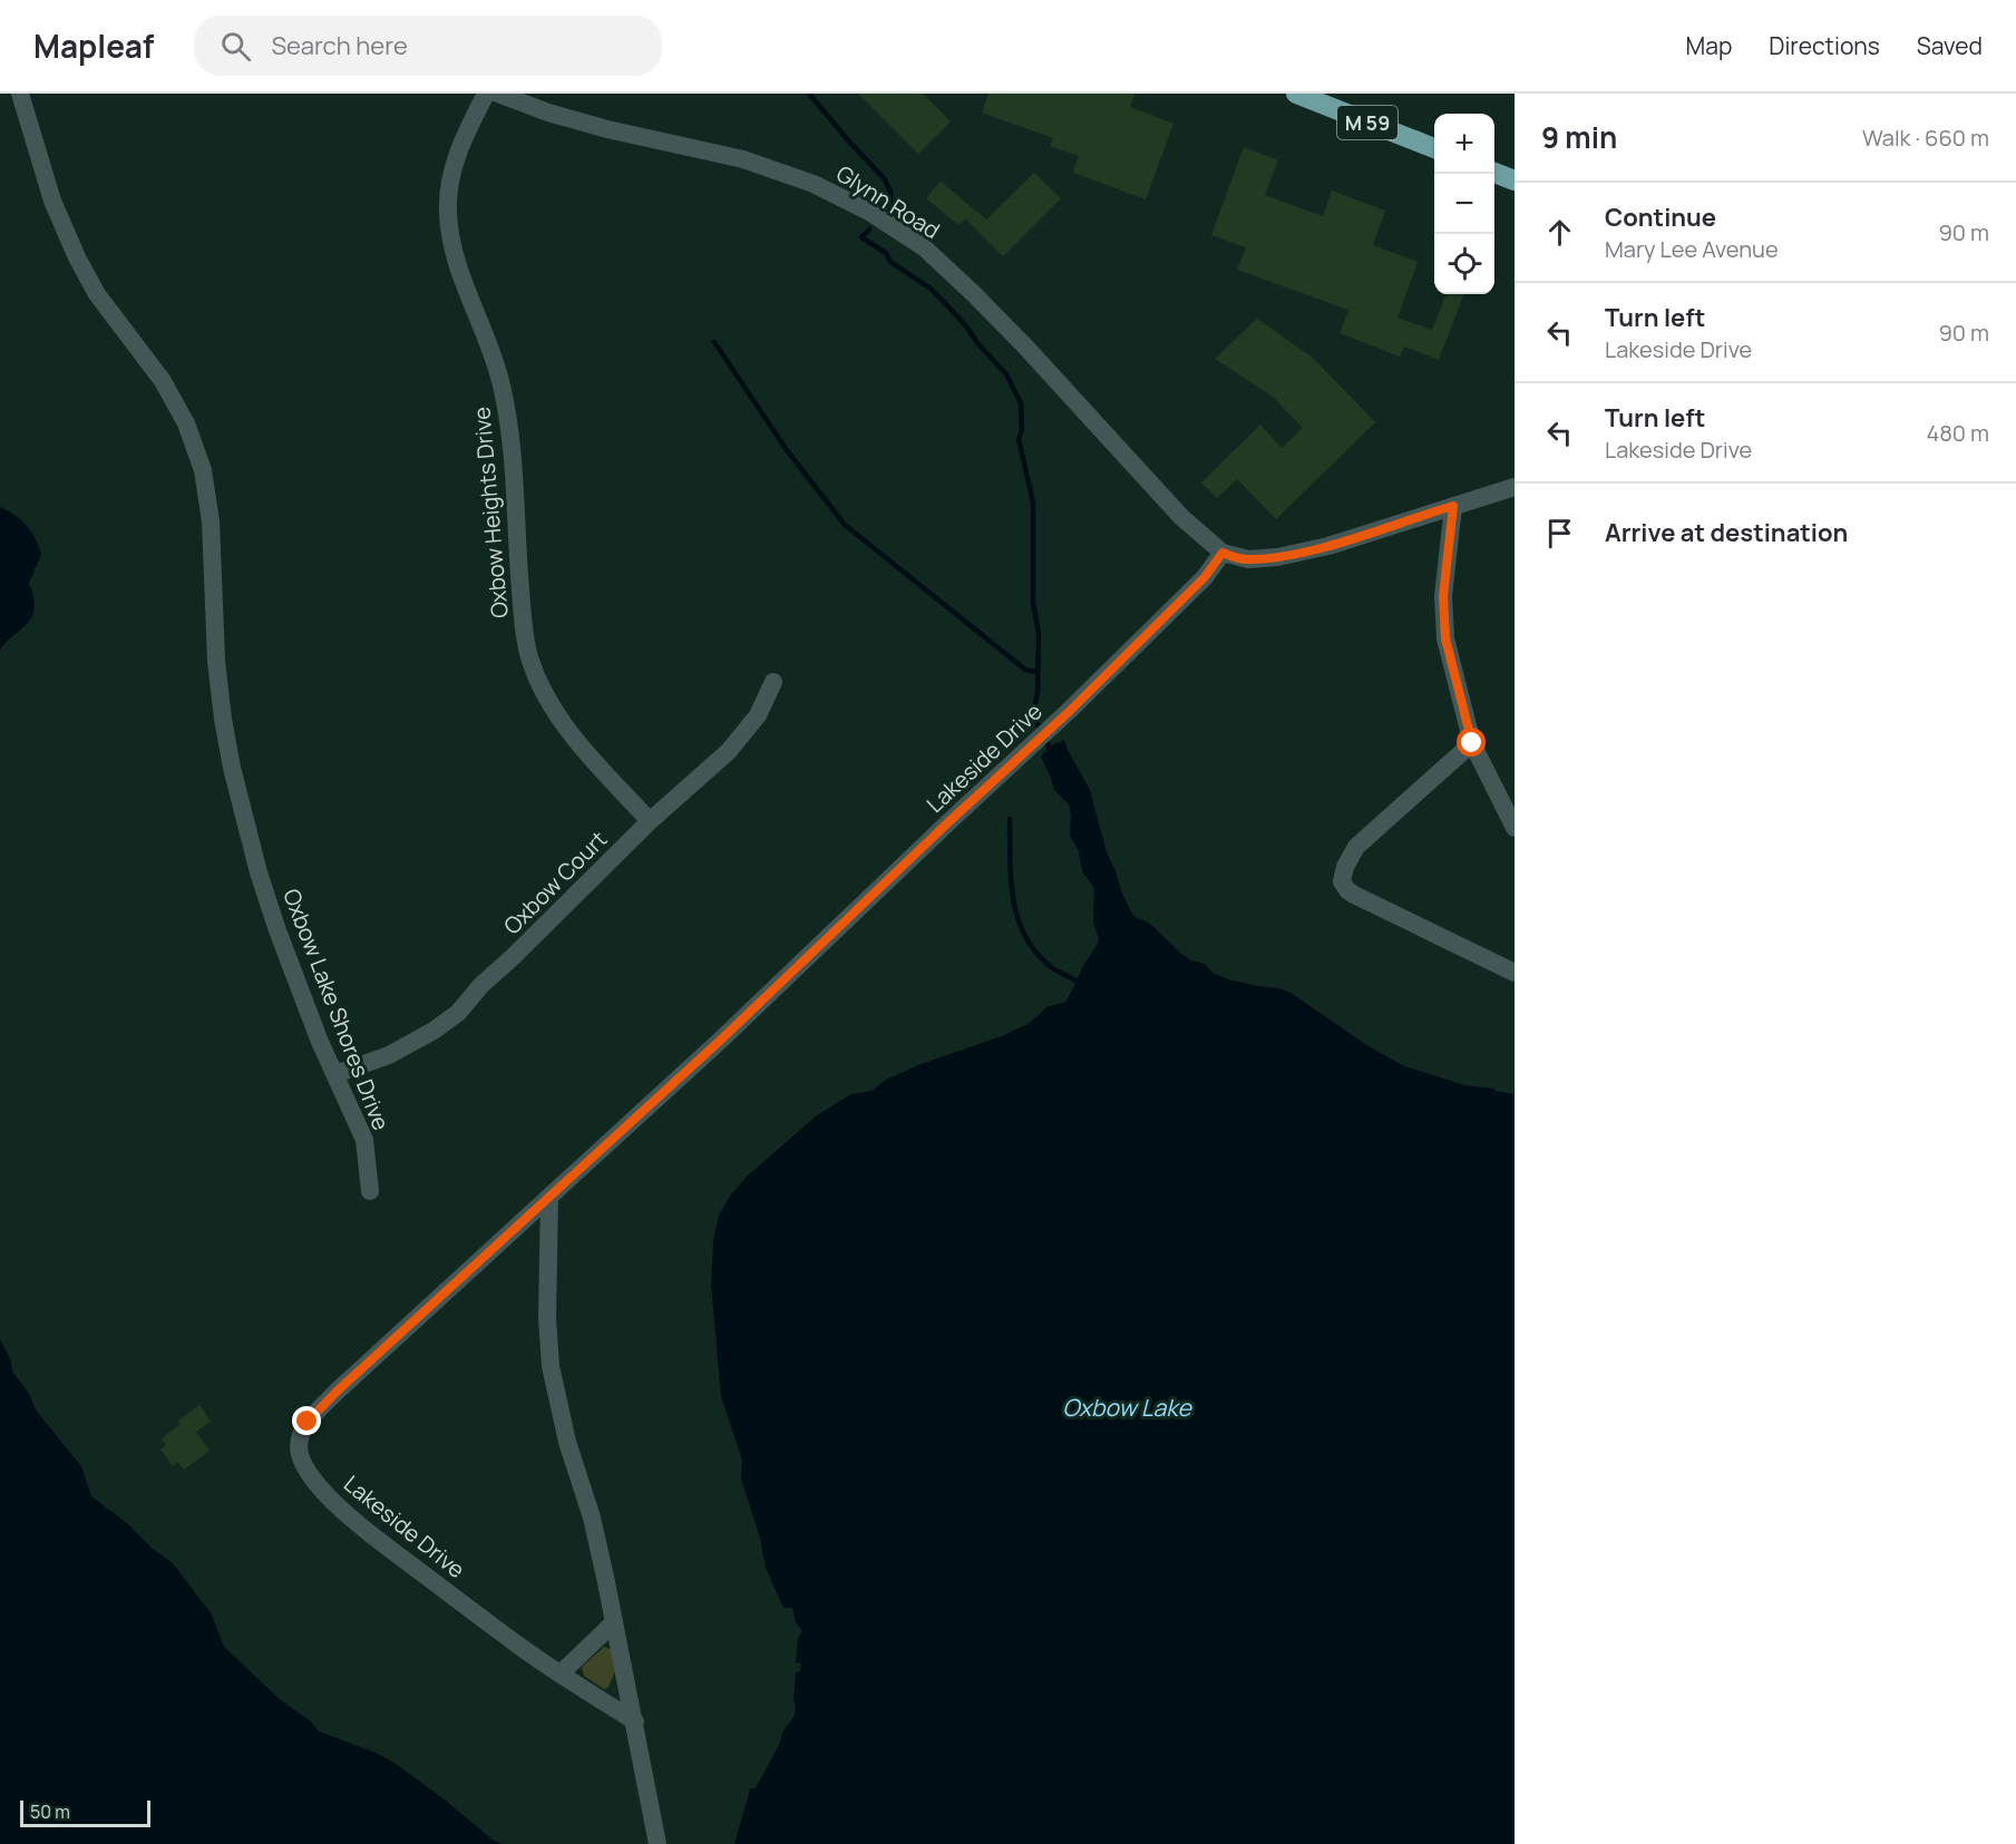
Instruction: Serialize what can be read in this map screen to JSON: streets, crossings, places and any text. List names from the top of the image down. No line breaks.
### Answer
{"streets":{"highway":["M 59"],"street":["Glynn Road","Oxbow Heights Drive","Lakeside Drive","Oxbow Court","Oxbow Lake Shores Drive"]},"crossings":[["Glynn Road","Lakeside Drive"],["Oxbow Heights Drive","Oxbow Court"],["Oxbow Court","Oxbow Lake Shores Drive"]],"water":["Oxbow Lake"],"scale_bar":"50 m","page":{"header":"Mapleaf","search":"Search here","nav":["Map","Directions","Saved"],"heading":["9 min","Walk · 660 m"],"map_buttons":["+","−"],"list":[["Continue","Mary Lee Avenue","90 m"],["Turn left","Lakeside Drive","90 m"],["Turn left","Lakeside Drive","480 m"],"Arrive at destination"],"scale":"50 m"}}
